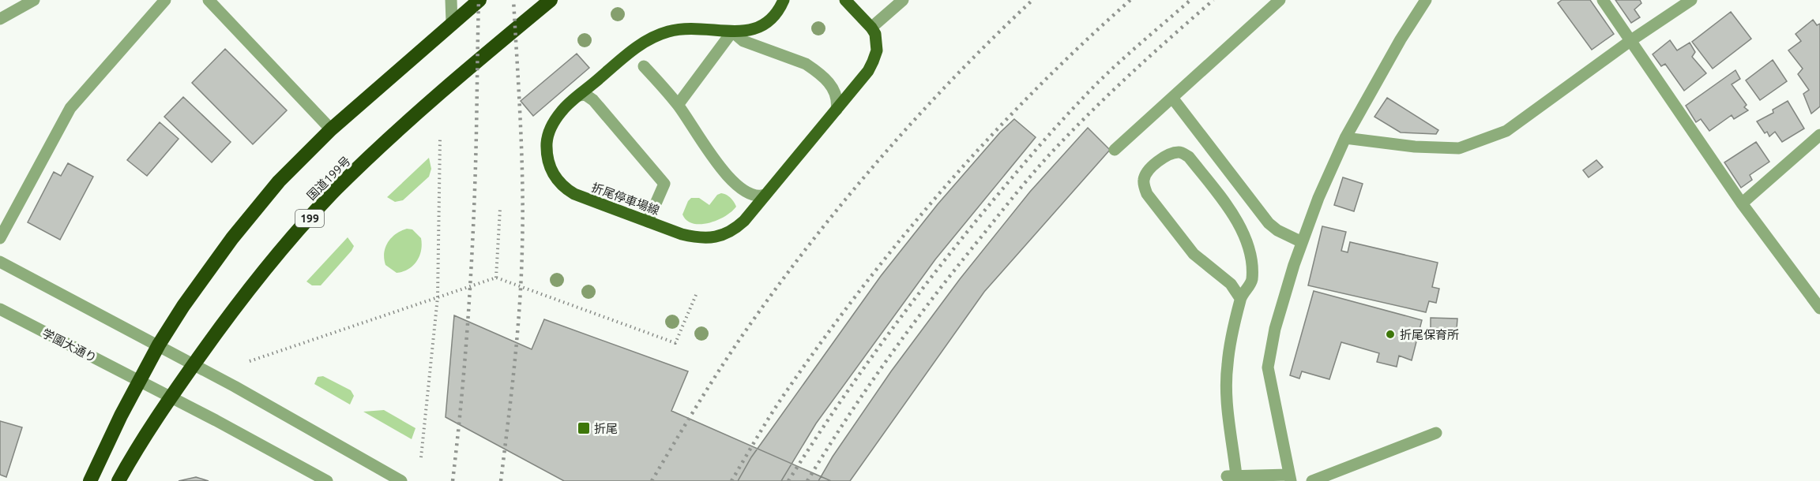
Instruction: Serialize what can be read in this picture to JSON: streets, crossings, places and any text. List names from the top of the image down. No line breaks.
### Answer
{"streets":{"highway":["国道199号","199"],"main road":["折尾停車場線"],"street":["学園大通り"]},"crossings":[["国道199号","学園大通り"]],"places":{"other":["折尾保育所"],"transit":["折尾"]}}
